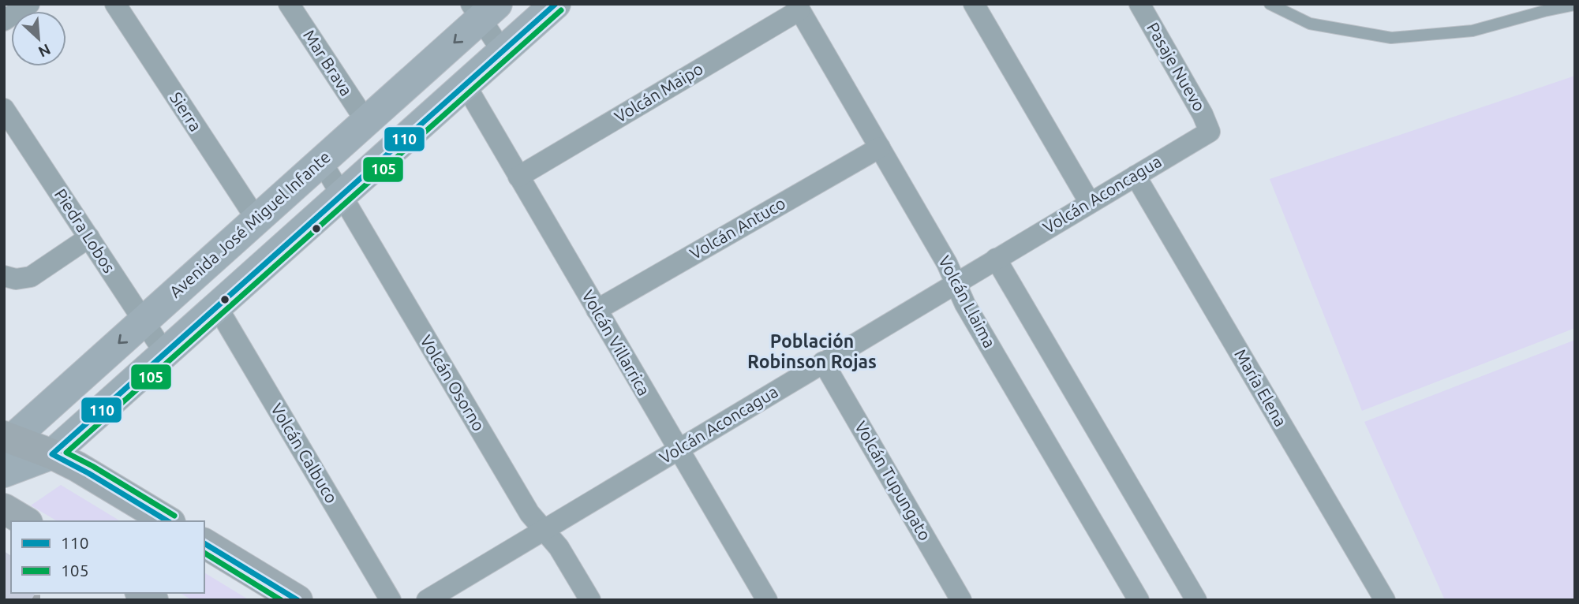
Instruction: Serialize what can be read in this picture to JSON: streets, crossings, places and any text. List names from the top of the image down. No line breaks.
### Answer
{"streets":{"main road":["Avenida José Miguel Infante"],"street":["Mar Brava","Pasaje Nuevo","Volcán Maipo","Sierra","Volcán Aconcagua","Volcán Antuco","Piedra Lobos","Volcán Llaima","Volcán Villarrica","Volcán Osorno","María Elena","Volcán Calbuco","Volcán Tupungato"]},"crossings":[["Mar Brava","Avenida José Miguel Infante"],["Pasaje Nuevo","Volcán Aconcagua"],["Volcán Maipo","Volcán Llaima"],["Volcán Maipo","Volcán Villarrica"],["Sierra","Avenida José Miguel Infante"],["Volcán Aconcagua","Volcán Llaima"],["Volcán Aconcagua","Volcán Villarrica"],["Volcán Aconcagua","Volcán Osorno"],["Volcán Aconcagua","María Elena"],["Volcán Aconcagua","Volcán Tupungato"],["Avenida José Miguel Infante","Piedra Lobos"],["Avenida José Miguel Infante","Volcán Osorno"],["Volcán Antuco","Volcán Llaima"],["Volcán Antuco","Volcán Villarrica"]],"districts":["Población Robinson Rojas"],"lines":["transit line 110","transit line 105"],"legend":["110","105"],"north":"bottom right"}
